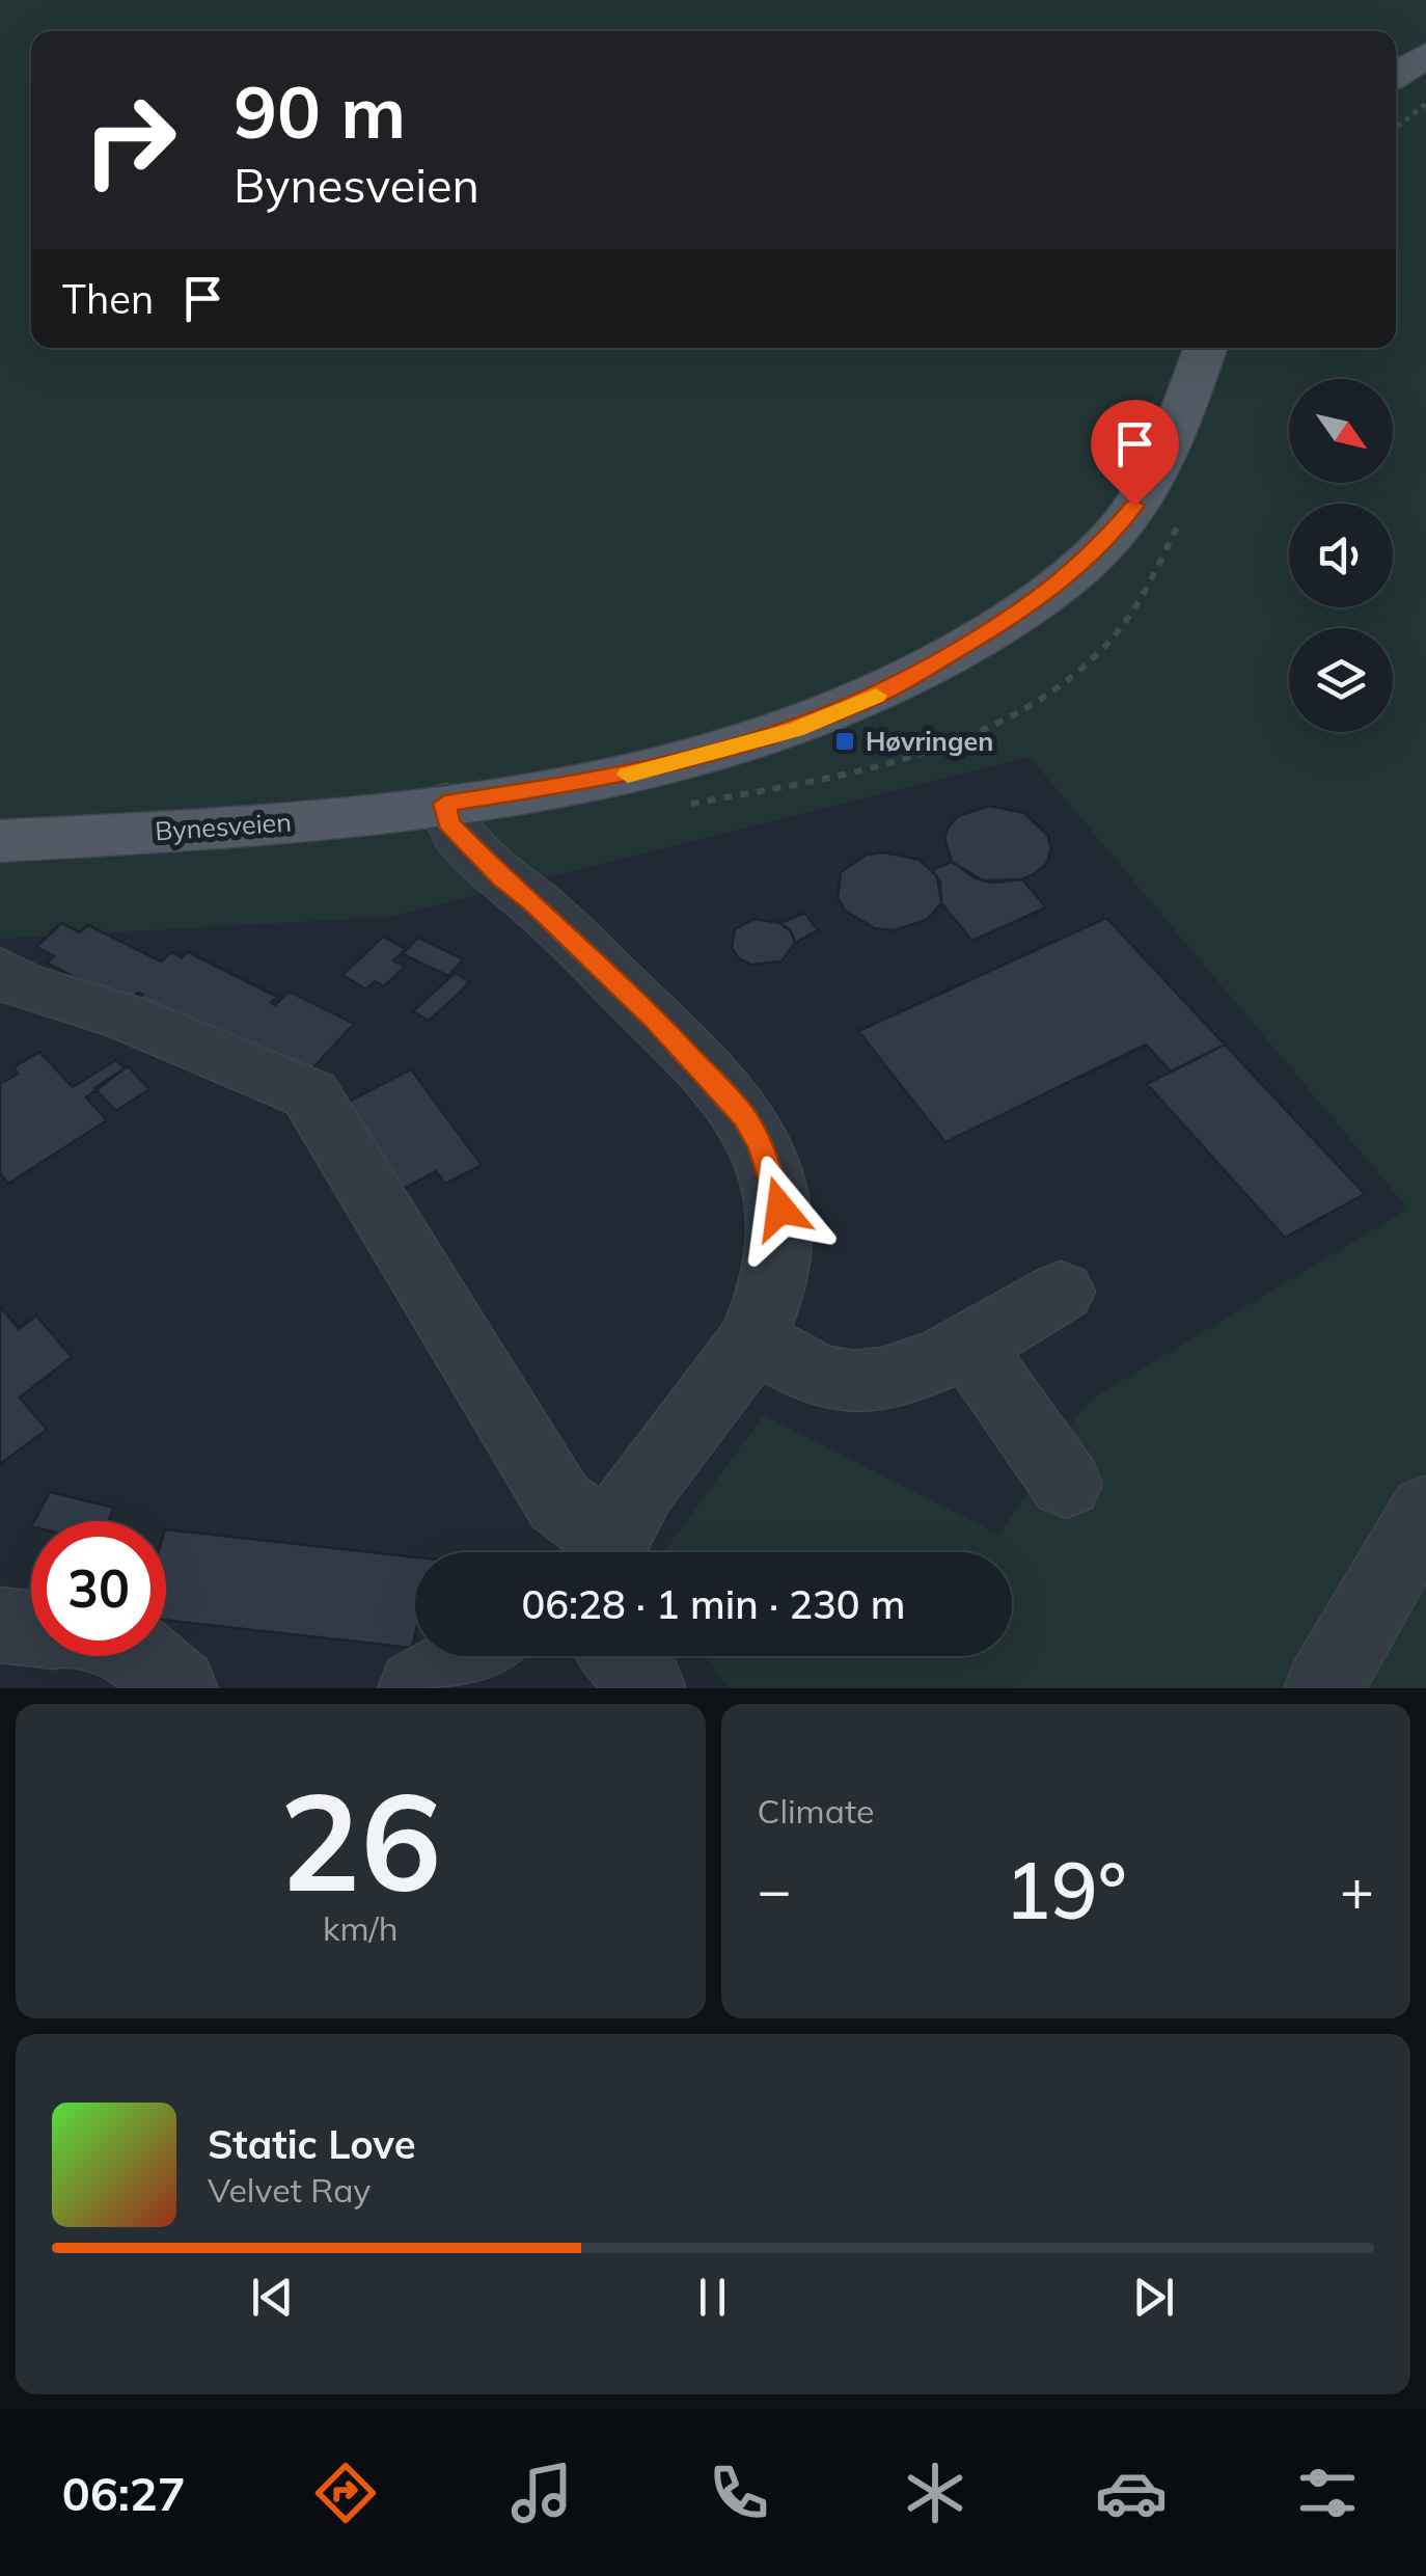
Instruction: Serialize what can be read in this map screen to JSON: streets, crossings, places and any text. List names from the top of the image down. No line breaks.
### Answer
{"streets":{"main road":["Bynesveien"]},"places":{"transit":["Høvringen"]},"north":"bottom right","page":{"turn":["90 m","Bynesveien"],"then":"Then","limit":"30","trip":"06:28 · 1 min · 230 m","tile":[["26","km/h"],"Climate"],"heat":["−","19°","+"],"song":["Static Love","Velvet Ray"],"tabs":"06:27"}}
